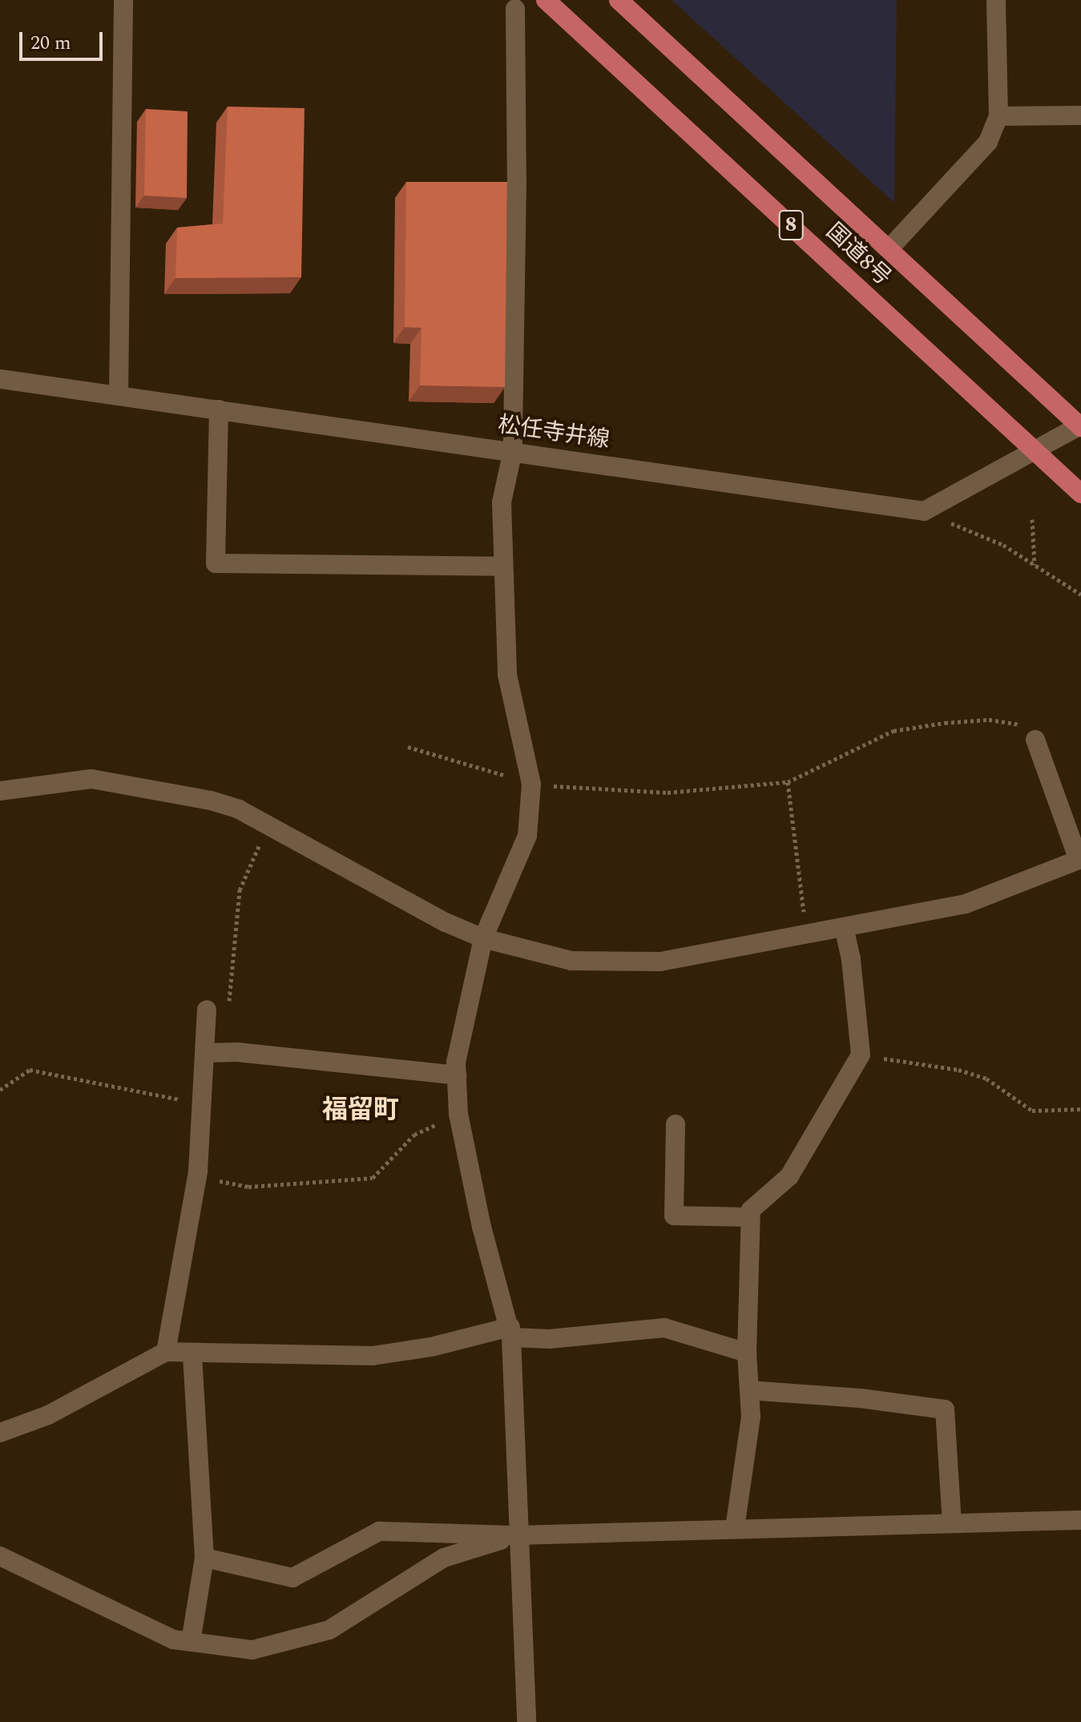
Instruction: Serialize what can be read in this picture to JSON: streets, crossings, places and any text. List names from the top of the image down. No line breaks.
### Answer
{"streets":{"highway":["8","国道8号"],"street":["松任寺井線"]},"districts":["福留町"],"scale_bar":"20 m"}
